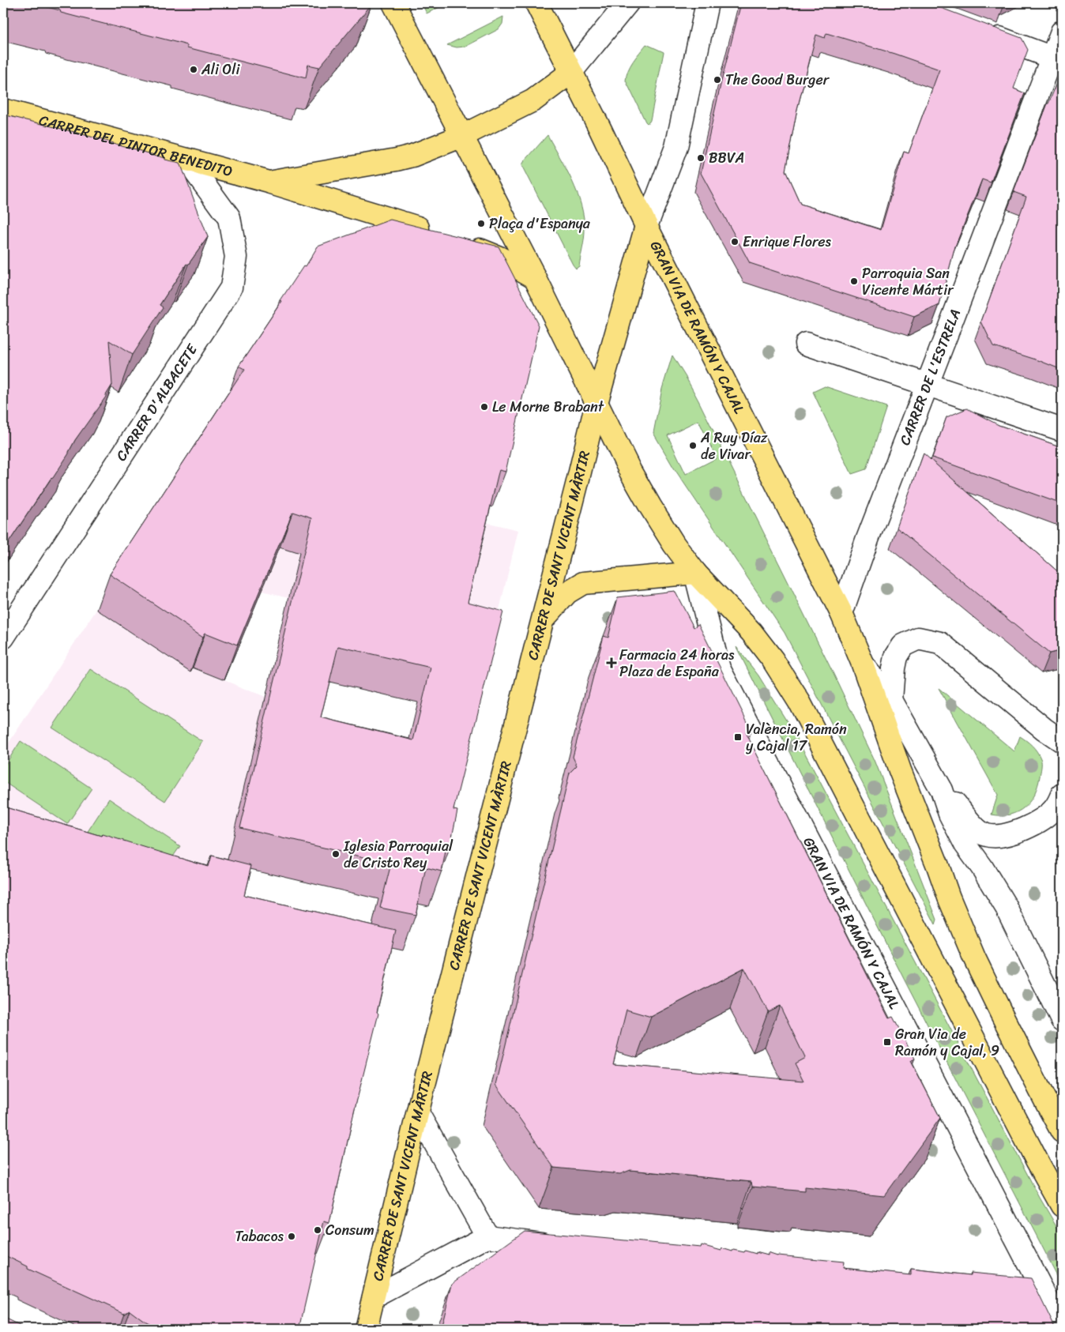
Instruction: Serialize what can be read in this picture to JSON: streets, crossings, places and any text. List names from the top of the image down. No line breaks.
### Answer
{"streets":{"main road":["CARRER DEL PINTOR BENEDITO","GRAN VIA DE RAMÓN Y CAJAL","CARRER DE SANT VICENT MÀRTIR"],"street":["CARRER DE L'ESTRELA","CARRER D'ALBACETE"]},"crossings":[["CARRER DEL PINTOR BENEDITO","CARRER D'ALBACETE"],["GRAN VIA DE RAMÓN Y CAJAL","CARRER DE L'ESTRELA"],["GRAN VIA DE RAMÓN Y CAJAL","CARRER DE SANT VICENT MÀRTIR"]],"places":{"other":["Ali Oli","The Good Burger","BBVA","Plaça d'Espanya","Enrique Flores","Parroquia San Vicente Mártir","Le Morne Brabant","A Ruy Díaz de Vivar","Iglesia Parroquial de Cristo Rey","Consum","Tabacos"],"health":["Farmacia 24 horas Plaza de España"],"transit":["València, Ramón y Cajal 17","Gran Via de Ramón y Cajal, 9"]}}
